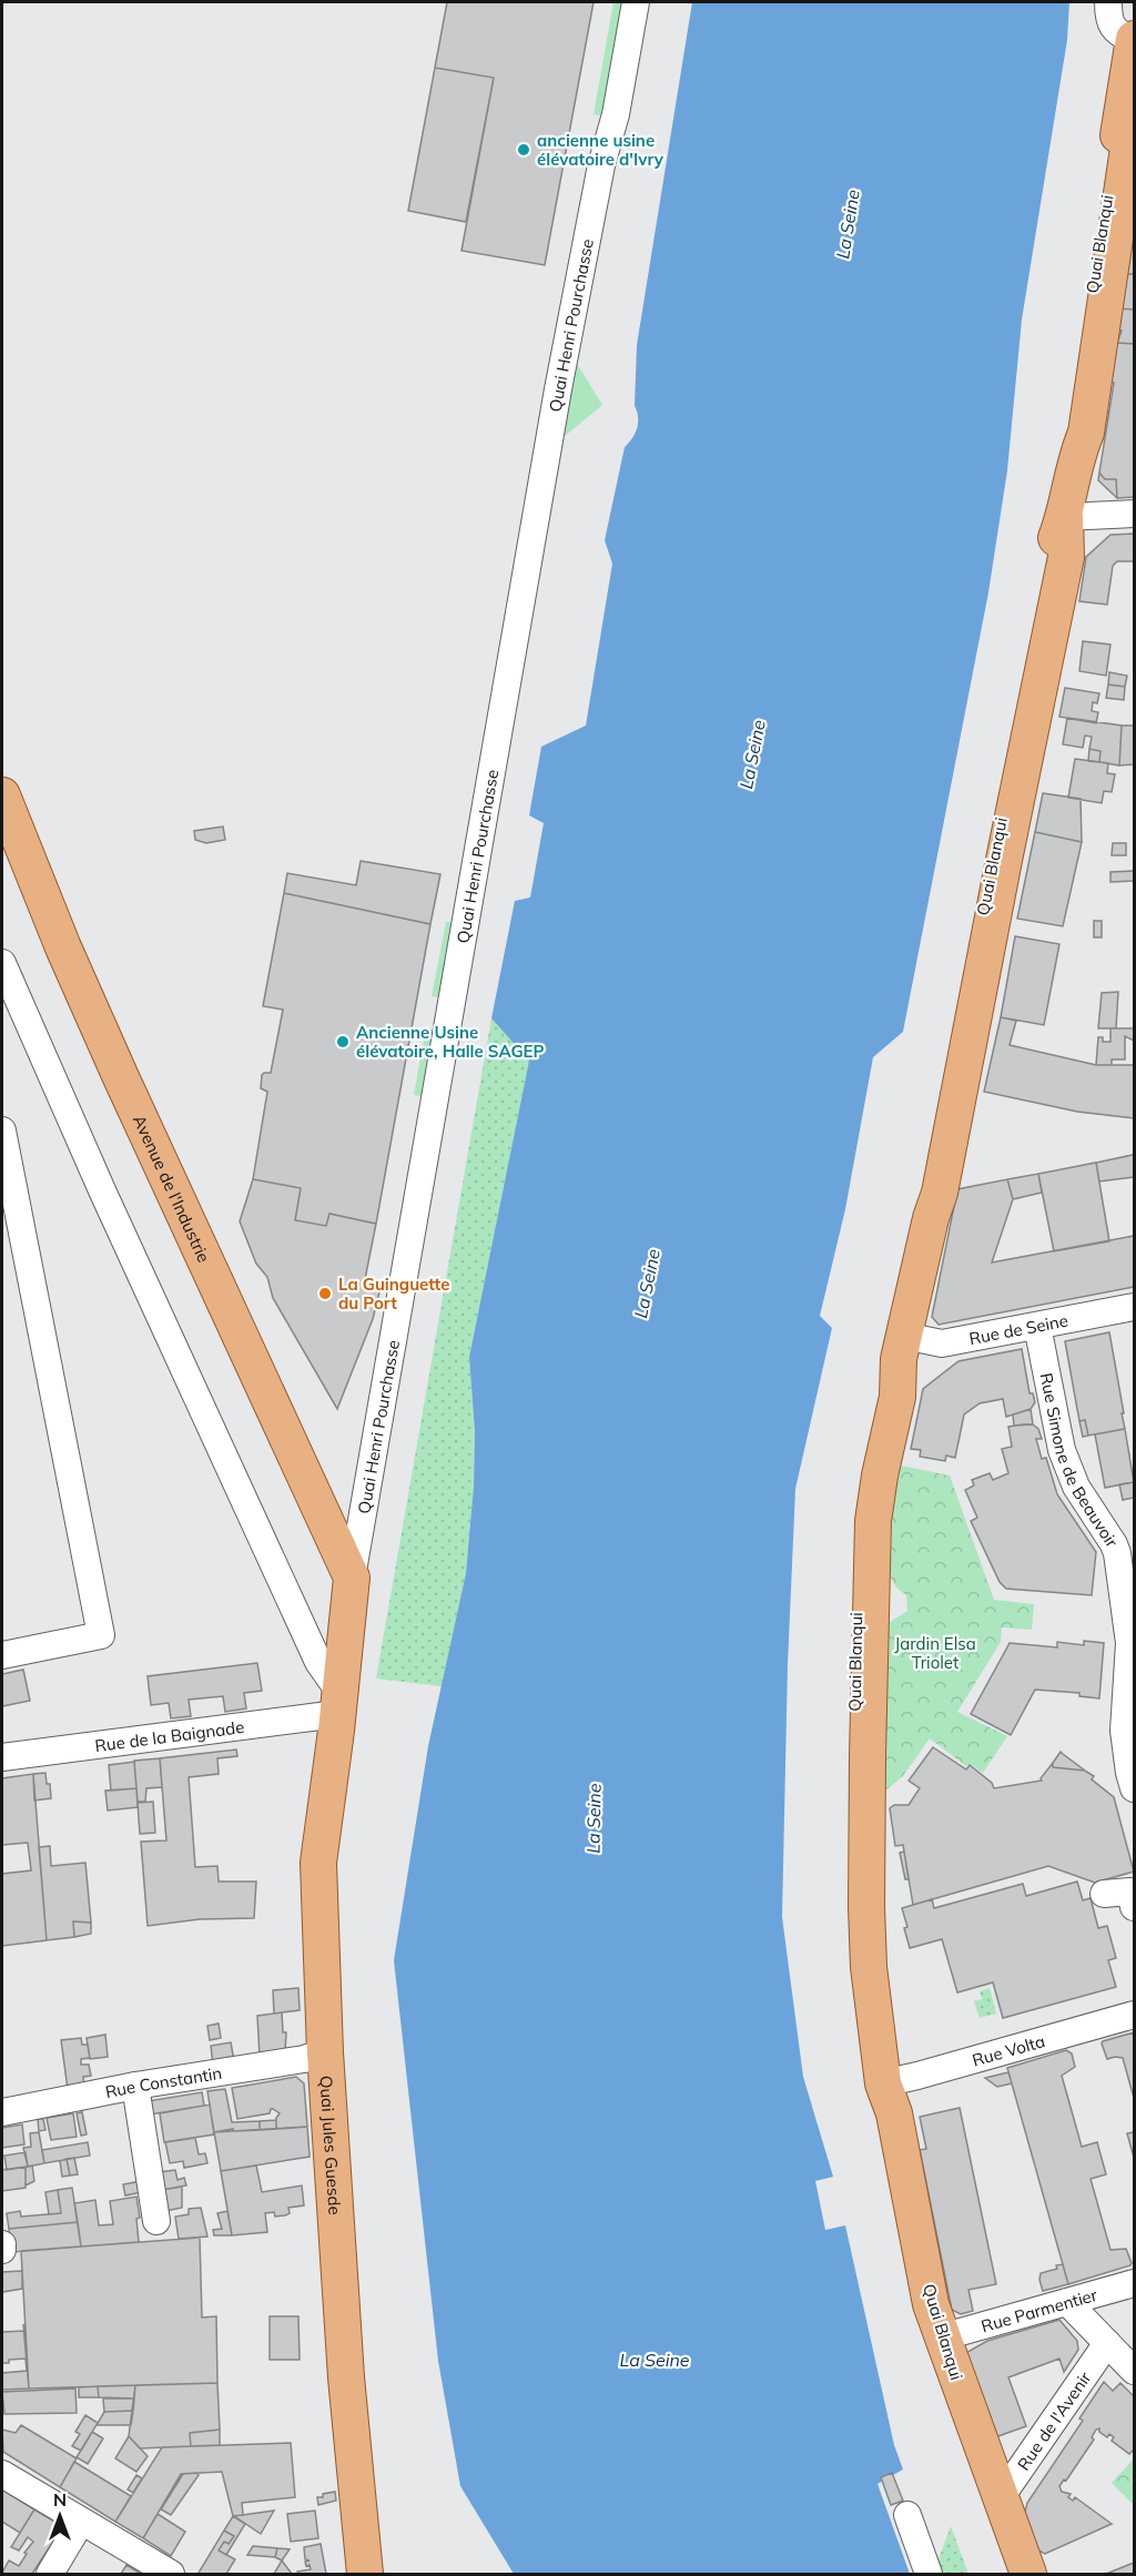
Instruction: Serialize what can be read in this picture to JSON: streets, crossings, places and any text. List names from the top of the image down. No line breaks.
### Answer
{"streets":{"main road":["Quai Blanqui","Quai Henri Pourchasse","Avenue de l'Industrie","Quai Jules Guesde"],"street":["Rue de Seine","Rue Simone de Beauvoir","Rue de la Baignade","Rue Volta","Rue Constantin","Rue Parmentier","Rue de l'Avenir"]},"crossings":[["Quai Blanqui","Rue de Seine"],["Quai Blanqui","Rue Volta"],["Quai Blanqui","Rue Parmentier"],["Quai Blanqui","Rue de l'Avenir"],["Quai Henri Pourchasse","Avenue de l'Industrie"],["Quai Henri Pourchasse","Rue de la Baignade"],["Quai Henri Pourchasse","Quai Jules Guesde"],["Rue de Seine","Rue Simone de Beauvoir"],["Rue de la Baignade","Quai Jules Guesde"],["Rue Constantin","Quai Jules Guesde"]],"water":["La Seine"],"parks":["Jardin Elsa Triolet"],"places":["ancienne usine élévatoire d'Ivry","Ancienne Usine élévatoire, Halle SAGEP","La Guinguette du Port"],"north":"top"}
